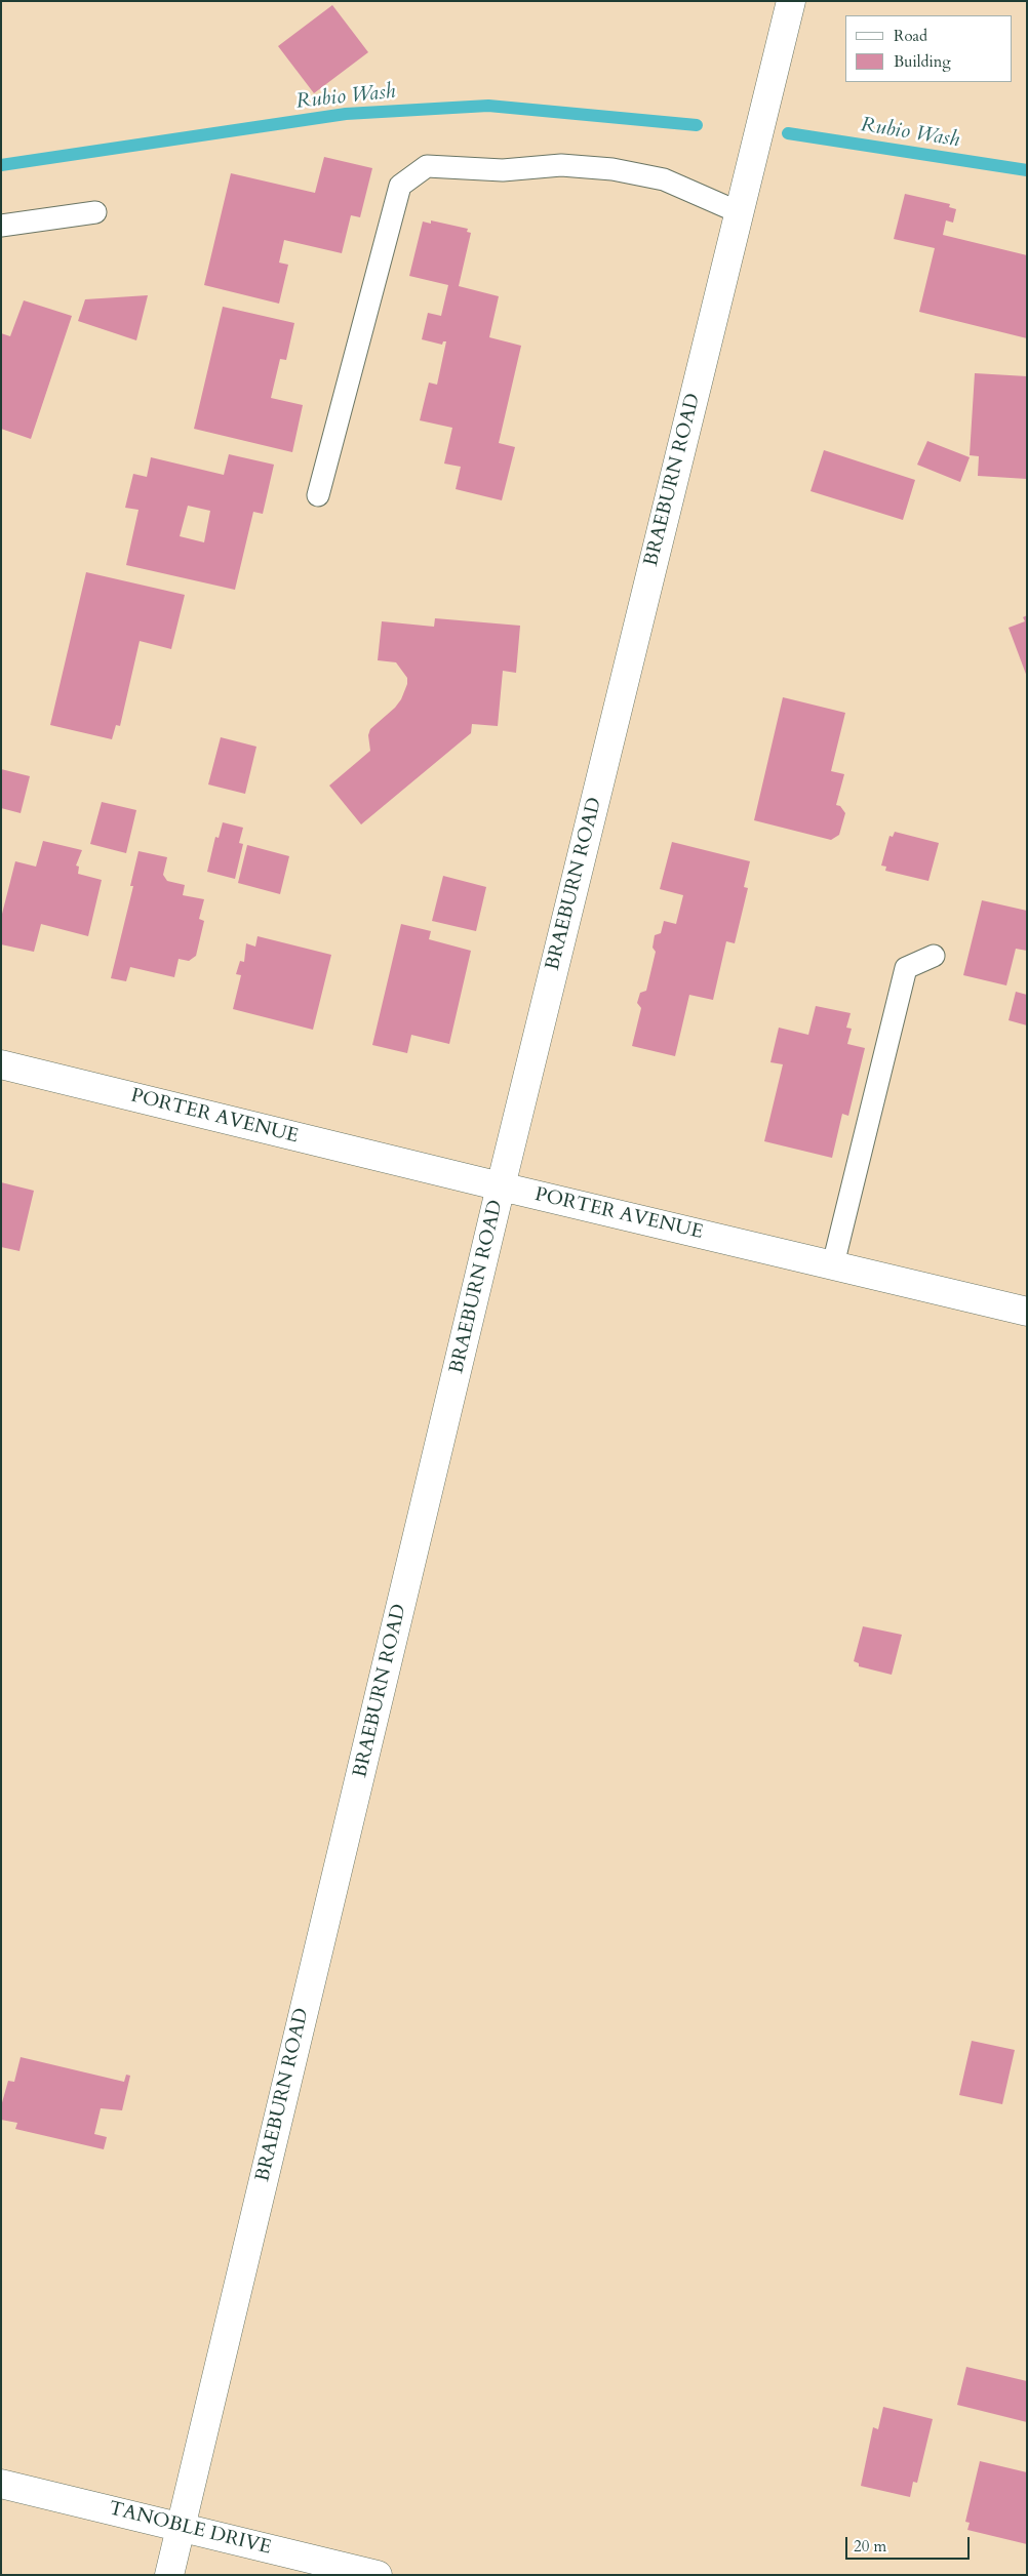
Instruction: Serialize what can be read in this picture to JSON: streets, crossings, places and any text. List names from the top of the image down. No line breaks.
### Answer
{"streets":{"street":["BRAEBURN ROAD","PORTER AVENUE","TANOBLE DRIVE"]},"crossings":[["BRAEBURN ROAD","PORTER AVENUE"],["BRAEBURN ROAD","TANOBLE DRIVE"]],"water":["Rubio Wash"],"legend":["Road","Building"],"scale_bar":"20 m"}
